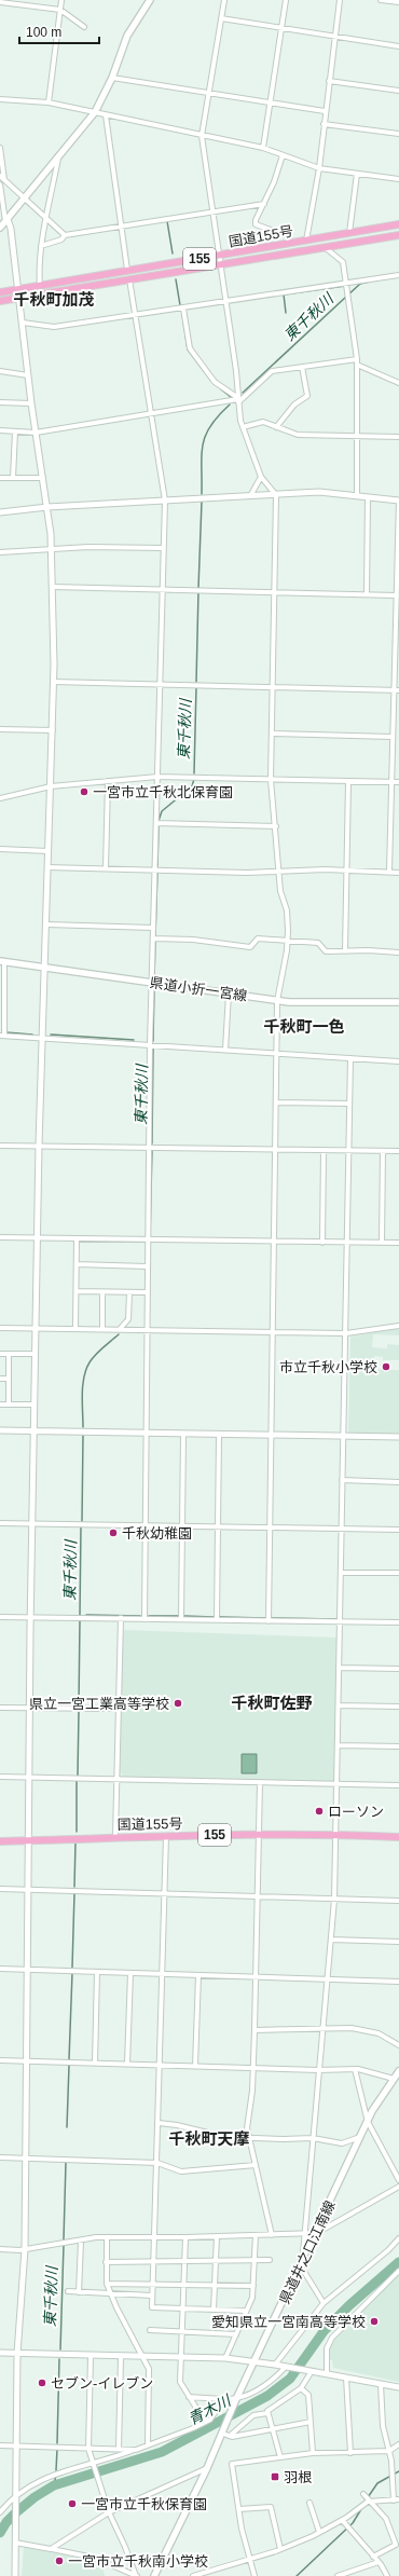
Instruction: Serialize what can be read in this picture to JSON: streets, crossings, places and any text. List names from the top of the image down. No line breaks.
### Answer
{"streets":{"highway":["国道155号","155"],"main road":["県道小折一宮線","県道井之口江南線"]},"districts":["千秋町加茂","千秋町一色","千秋町佐野","千秋町天摩"],"water":["東千秋川","青木川"],"places":{"other":["一宮市立千秋北保育園","市立千秋小学校","千秋幼稚園","県立一宮工業高等学校","ローソン","愛知県立一宮南高等学校","セブン-イレブン","一宮市立千秋保育園","一宮市立千秋南小学校"],"transit":["羽根"]},"scale_bar":"100 m"}
